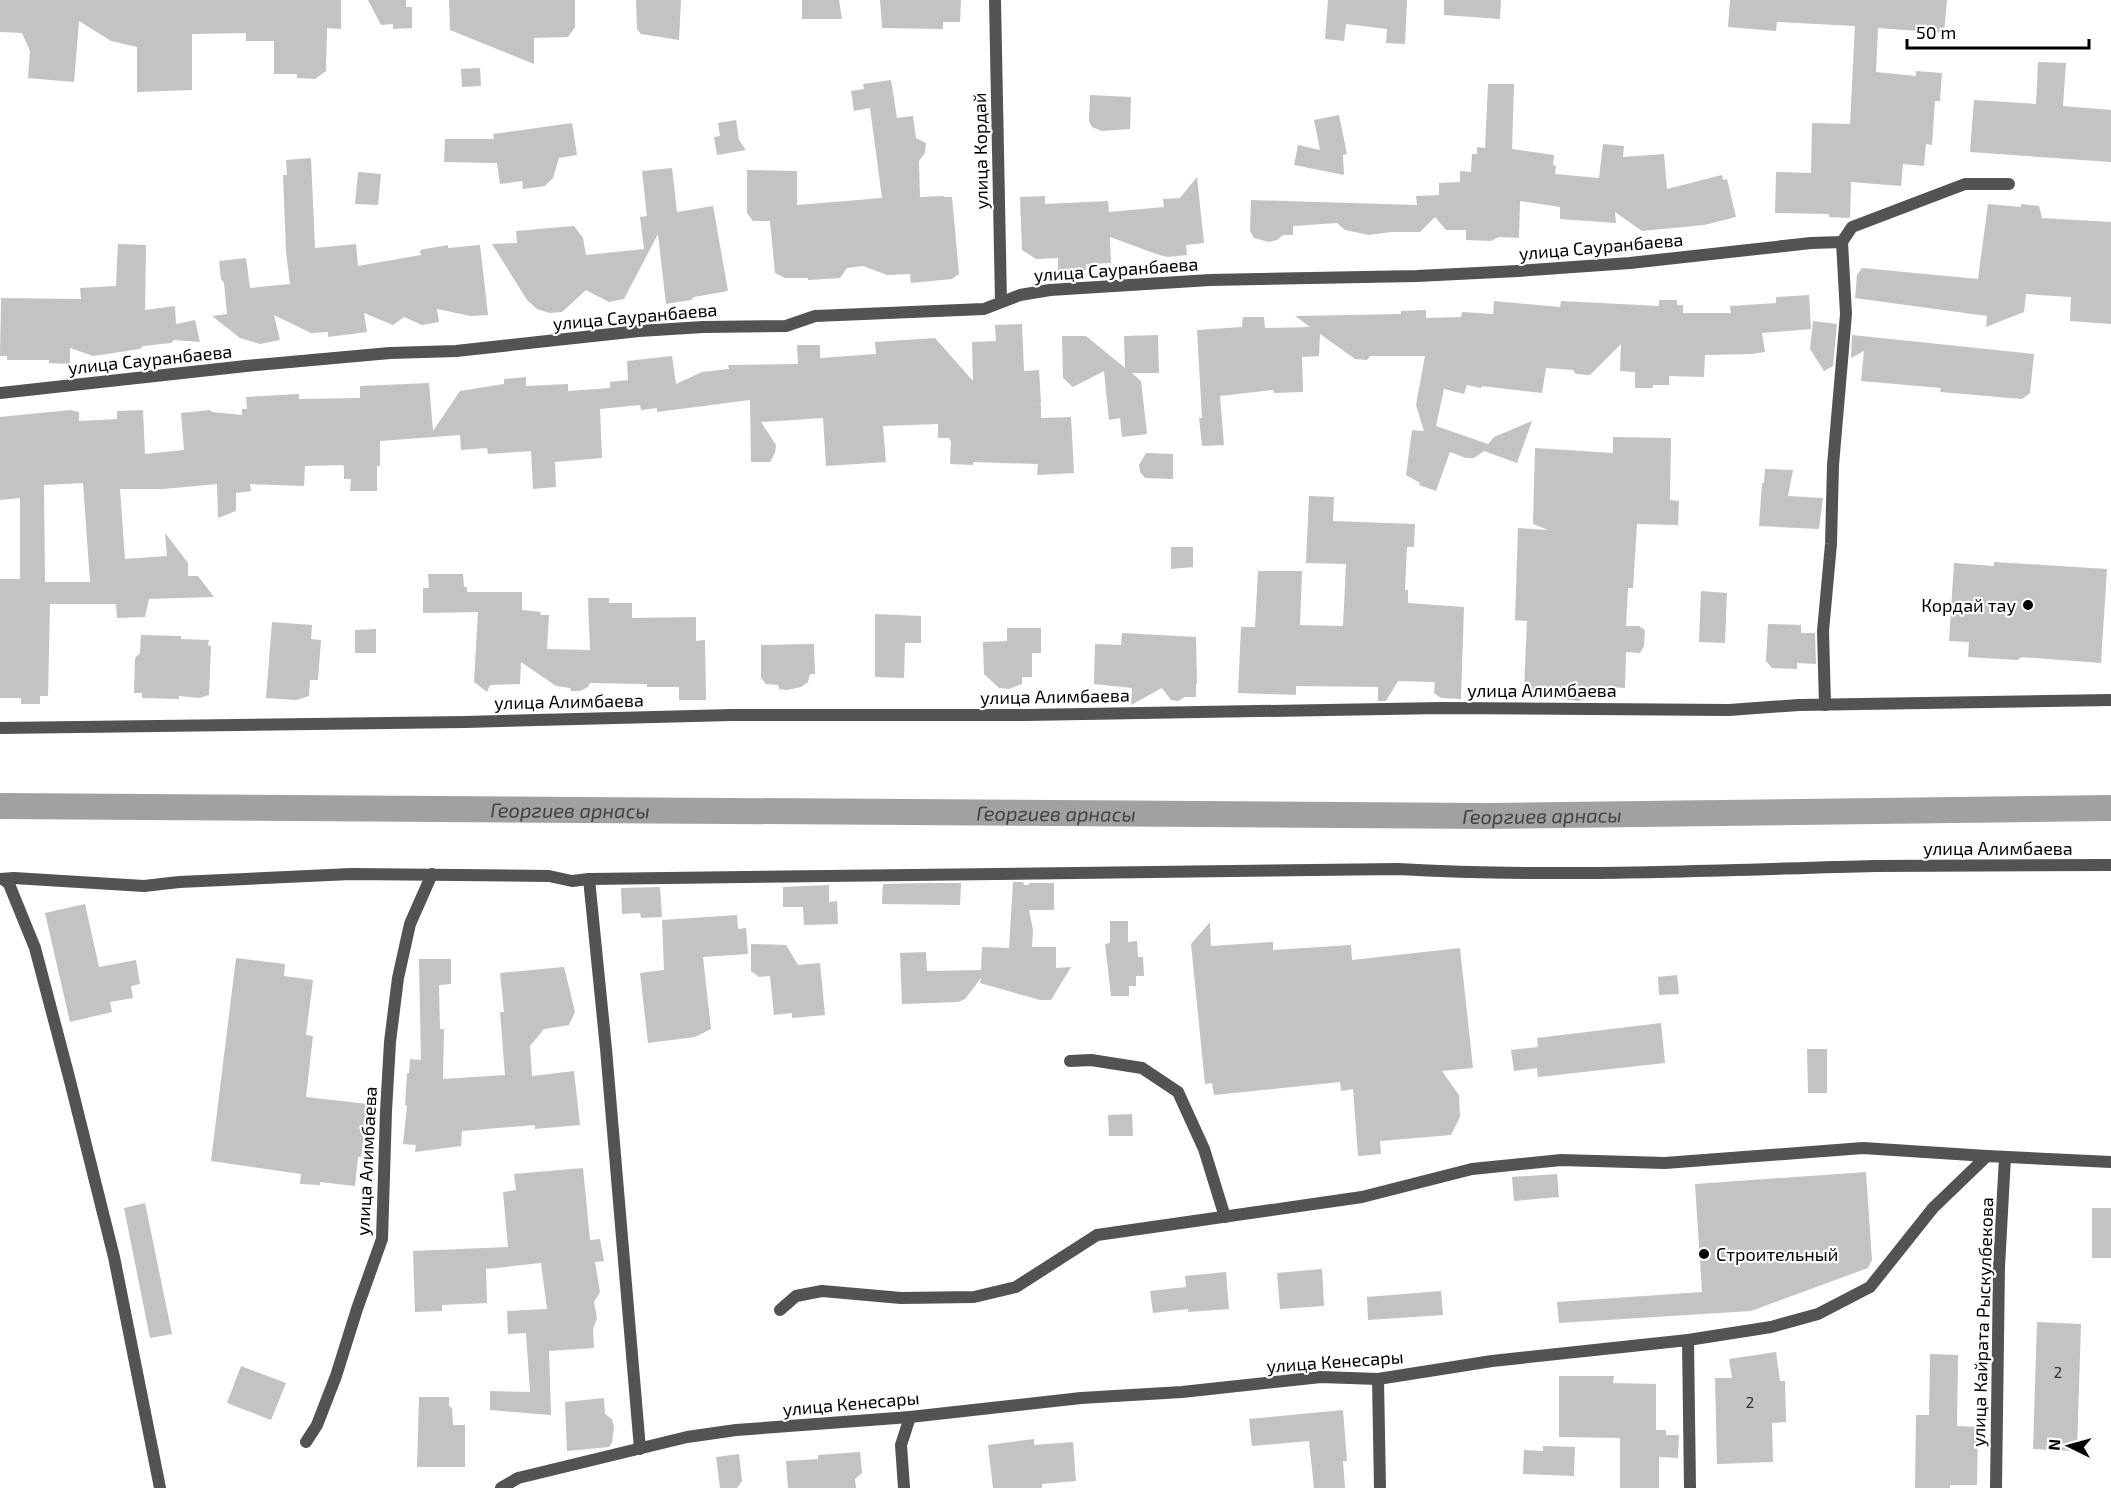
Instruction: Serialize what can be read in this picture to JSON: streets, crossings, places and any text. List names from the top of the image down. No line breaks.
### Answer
{"streets":{"street":["улица Кордай","улица Сауранбаева","улица Алимбаева","улица Кайрата Рыскулбекова","улица Кенесары"]},"crossings":[["улица Кордай","улица Сауранбаева"]],"water":["Георгиев арнасы"],"places":["Кордай тау","Строительный"],"house_numbers":["2","2"],"scale_bar":"50 m","north":"left"}
